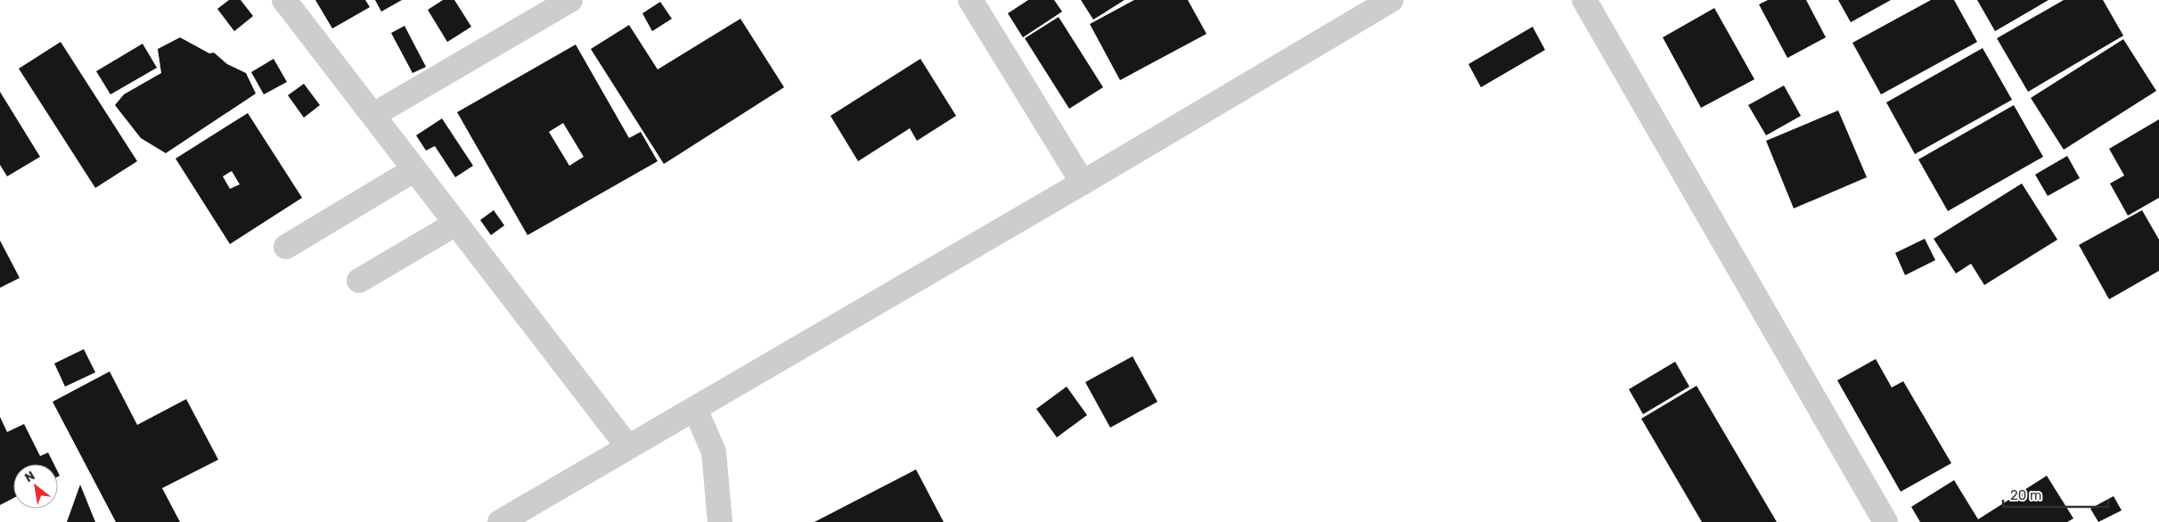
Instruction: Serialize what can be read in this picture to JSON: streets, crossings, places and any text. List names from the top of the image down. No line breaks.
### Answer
{"scale_bar":"20 m","north":"top left"}
